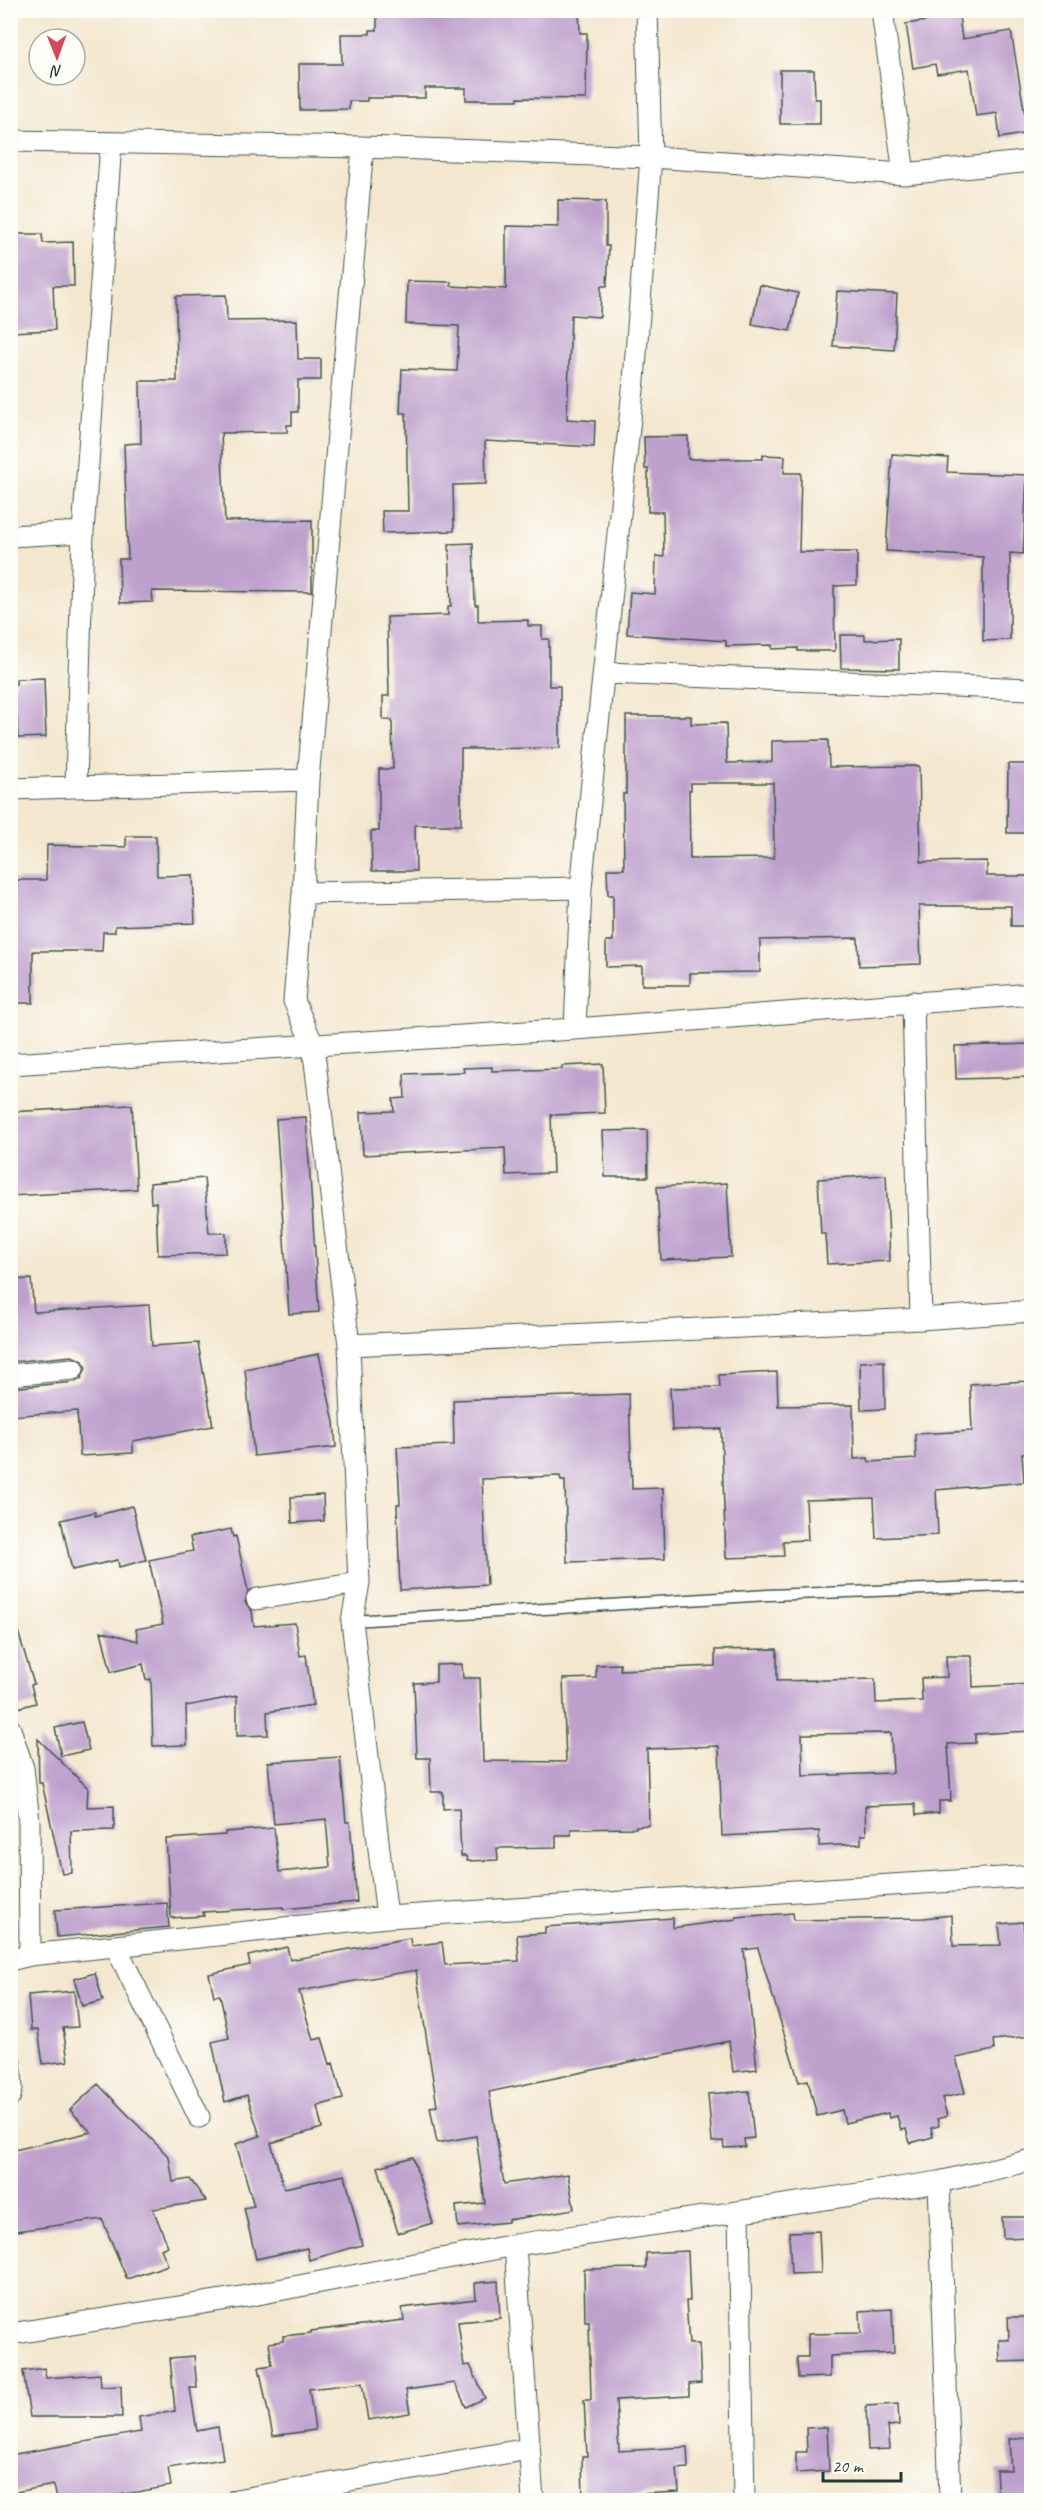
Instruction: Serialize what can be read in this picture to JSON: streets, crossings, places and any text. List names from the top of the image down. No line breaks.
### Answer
{"scale_bar":"20 m","north":"bottom"}
